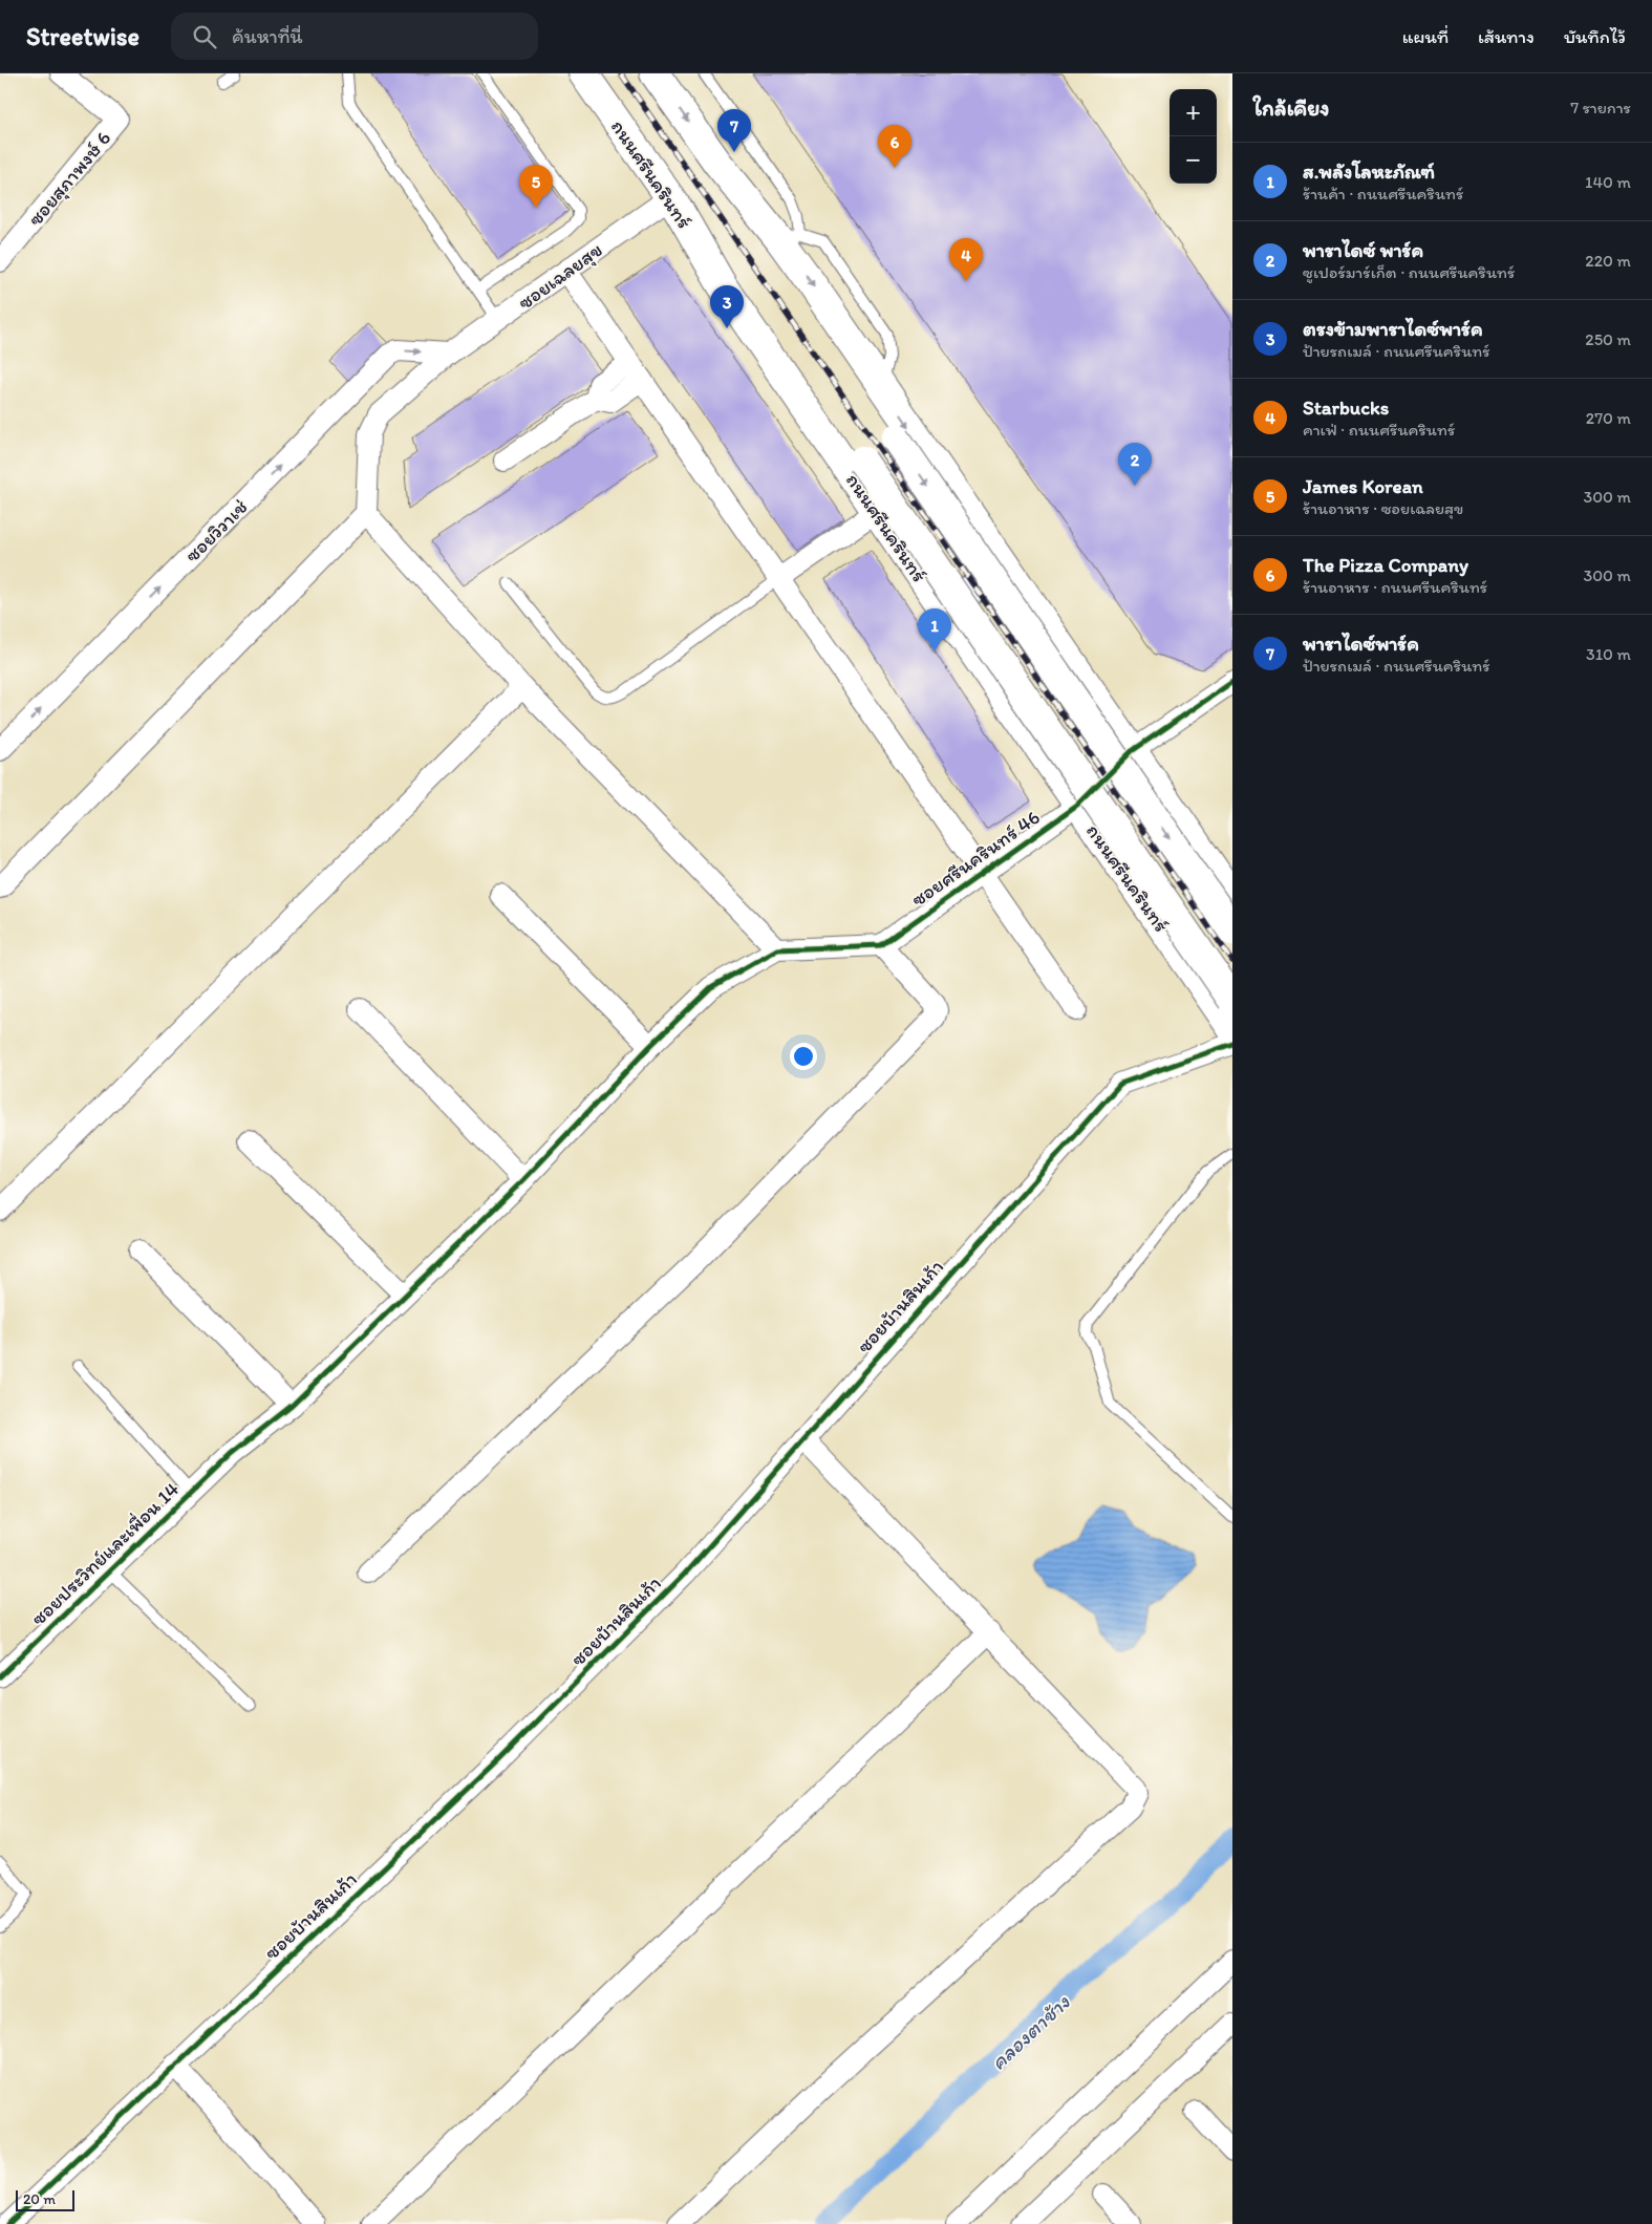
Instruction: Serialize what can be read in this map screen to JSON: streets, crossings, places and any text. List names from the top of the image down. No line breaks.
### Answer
{"streets":{"main road":["ถนนศรีนครินทร์"],"street":["ซอยสุภาพงษ์ 6","ซอยเฉลยสุข","ซอยวิวาเช่","ซอยศรีนครินทร์ 46","ซอยบ้านสินเก้า","ซอยประวิทย์และเพื่อน 14"]},"crossings":[["ถนนศรีนครินทร์","ซอยเฉลยสุข"],["ถนนศรีนครินทร์","ซอยศรีนครินทร์ 46"],["ถนนศรีนครินทร์","ซอยบ้านสินเก้า"],["ซอยเฉลยสุข","ซอยวิวาเช่"]],"water":["คลองตาช้าง"],"scale_bar":"20 m","page":{"header":"Streetwise","search":"ค้นหาที่นี่","nav":["แผนที่","เส้นทาง","บันทึกไว้"],"heading":["ใกล้เคียง","7 รายการ"],"map_buttons":["+","−"],"pins":["7","6","5","4","3","2","1"],"list":[{"mark":"1","name":"ส.พลังโลหะภัณฑ์","note":"ร้านค้า · ถนนศรีนครินทร์","value":"140 m"},{"mark":"2","name":"พาราไดซ์ พาร์ค","note":"ซูเปอร์มาร์เก็ต · ถนนศรีนครินทร์","value":"220 m"},{"mark":"3","name":"ตรงข้ามพาราไดซ์พาร์ค","note":"ป้ายรถเมล์ · ถนนศรีนครินทร์","value":"250 m"},{"mark":"4","name":"Starbucks","note":"คาเฟ่ · ถนนศรีนครินทร์","value":"270 m"},{"mark":"5","name":"James Korean","note":"ร้านอาหาร · ซอยเฉลยสุข","value":"300 m"},{"mark":"6","name":"The Pizza Company","note":"ร้านอาหาร · ถนนศรีนครินทร์","value":"300 m"},{"mark":"7","name":"พาราไดซ์พาร์ค","note":"ป้ายรถเมล์ · ถนนศรีนครินทร์","value":"310 m"}],"scale":"20 m"}}
